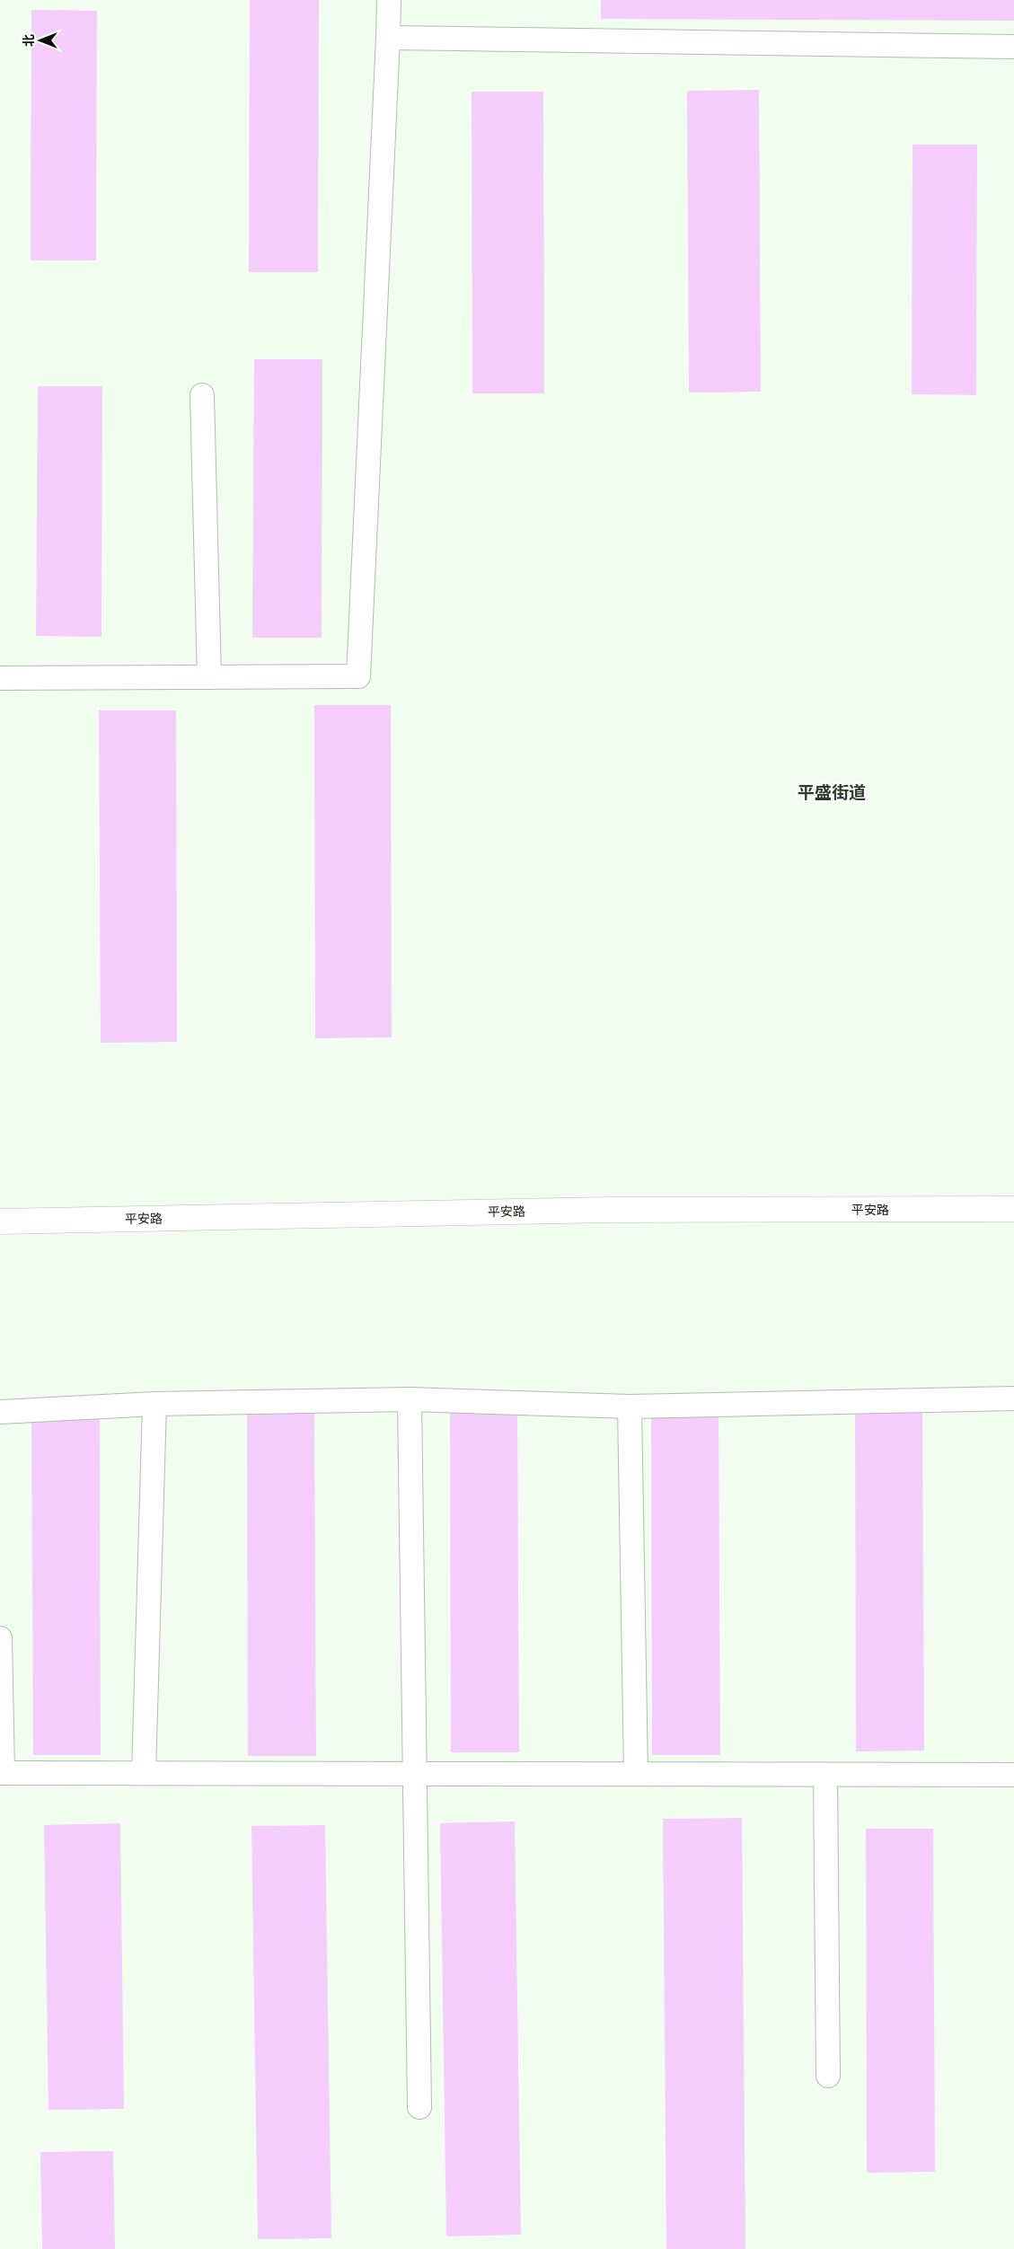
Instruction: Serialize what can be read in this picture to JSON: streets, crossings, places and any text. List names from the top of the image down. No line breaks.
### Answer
{"streets":{"street":["平安路"]},"districts":["平盛街道"],"north":"left"}
